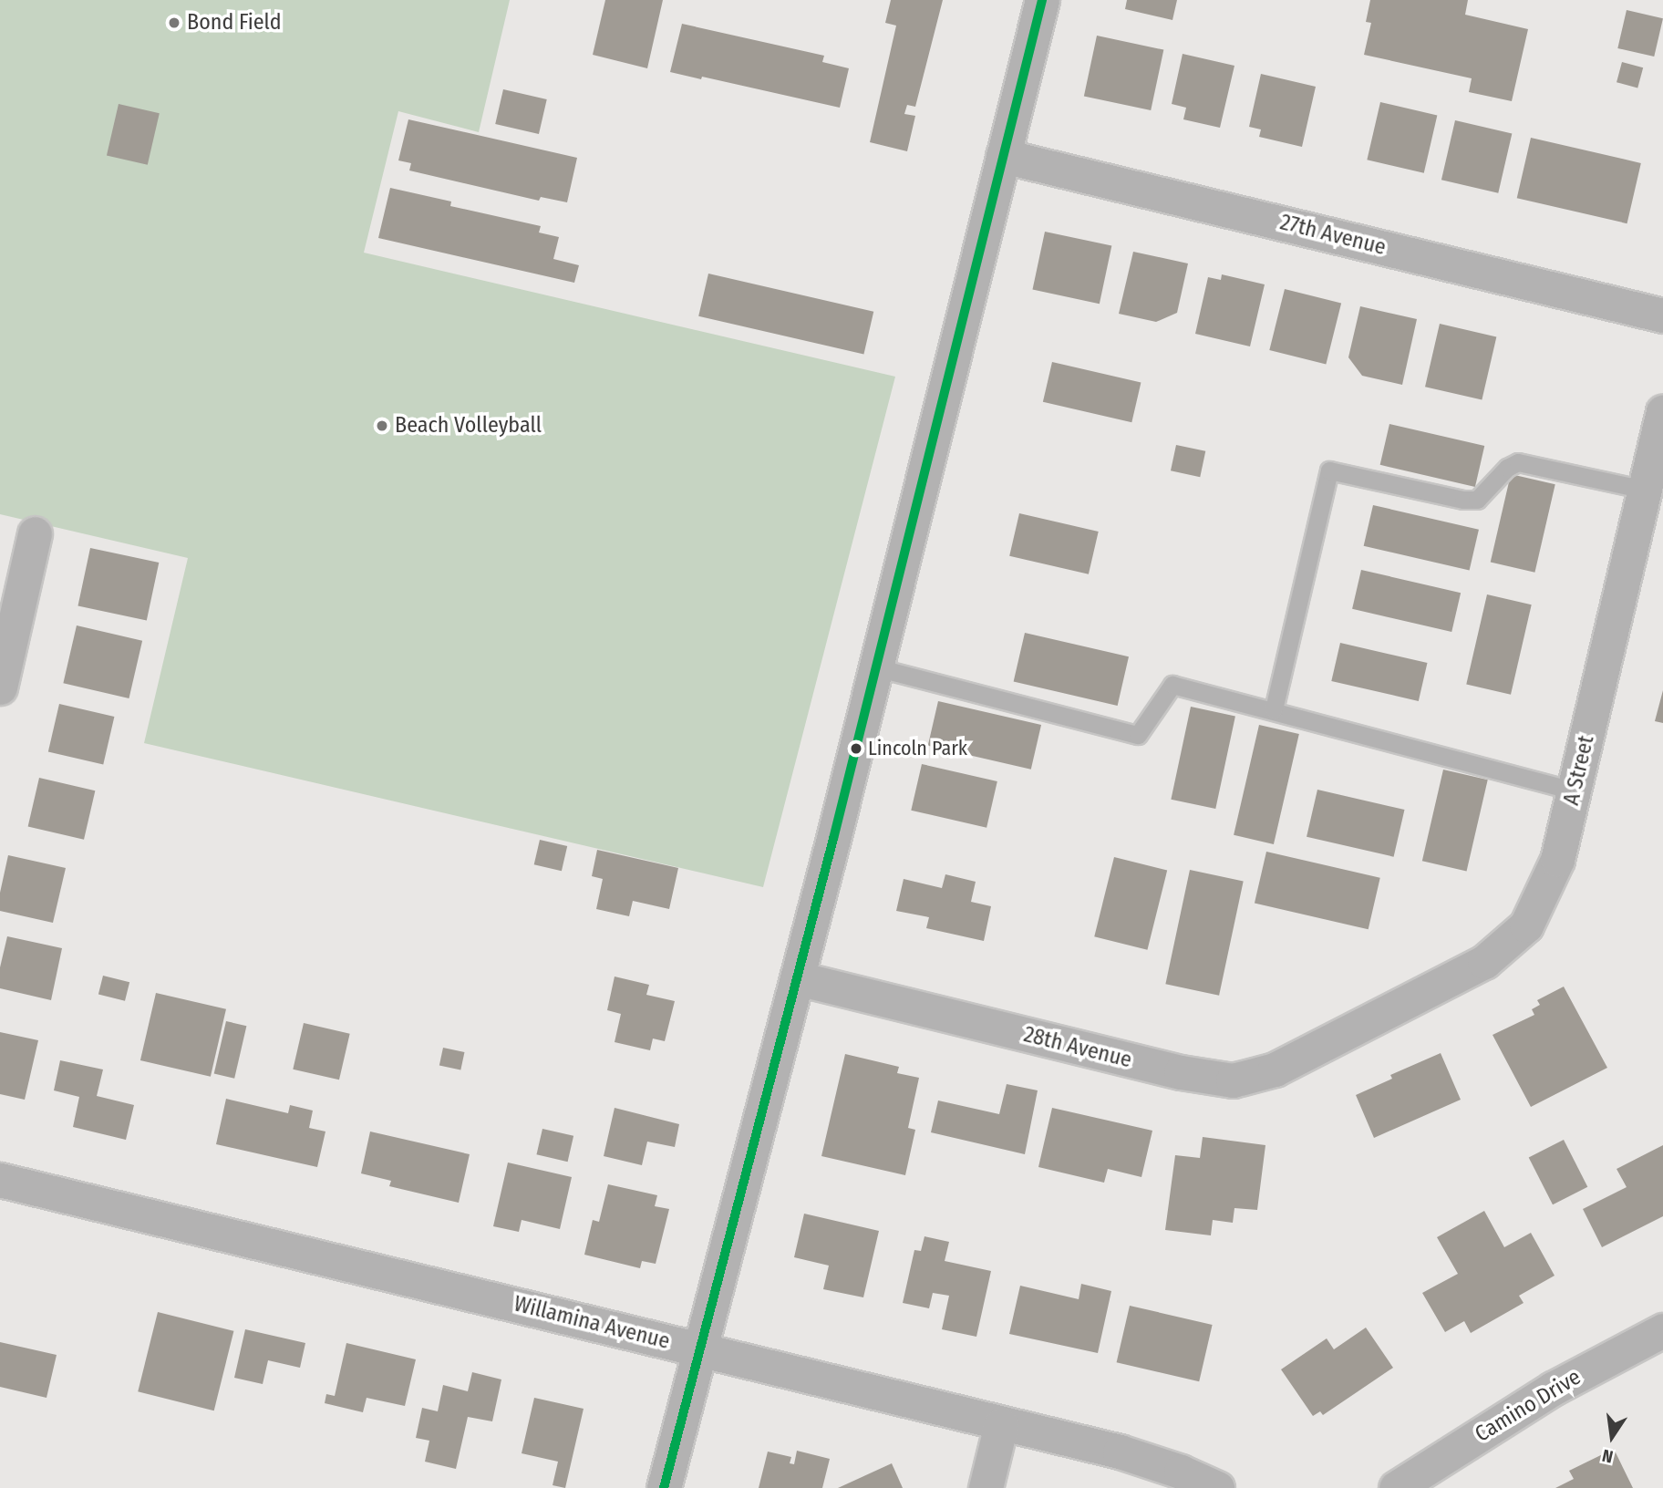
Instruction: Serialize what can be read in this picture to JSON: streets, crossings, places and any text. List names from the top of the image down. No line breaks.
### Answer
{"streets":{"street":["27th Avenue","A Street","28th Avenue","Willamina Avenue","Camino Drive"]},"crossings":[["A Street","28th Avenue"]],"places":["Bond Field","Beach Volleyball","Lincoln Park"],"north":"bottom"}
